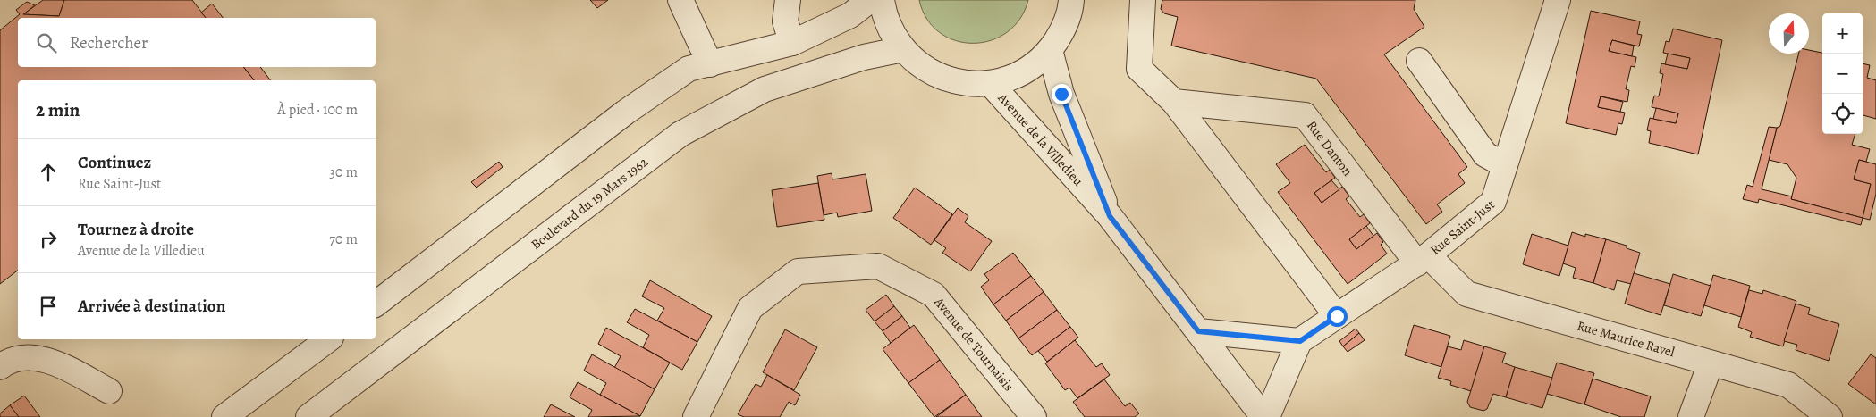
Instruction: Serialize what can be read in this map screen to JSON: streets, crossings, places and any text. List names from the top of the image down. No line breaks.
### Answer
{"streets":{"street":["Avenue de la Villedieu","Rue Danton","Boulevard du 19 Mars 1962","Rue Saint-Just","Rue Maurice Ravel","Avenue de Tournaisis"]},"crossings":[["Rue Danton","Rue Saint-Just"],["Rue Danton","Rue Maurice Ravel"],["Rue Saint-Just","Rue Maurice Ravel"]],"north":"top","page":{"map_buttons":["+","−"],"search":"Rechercher","heading":["2 min","À pied · 100 m"],"list":[["Continuez","Rue Saint-Just","30 m"],["Tournez à droite","Avenue de la Villedieu","70 m"],"Arrivée à destination"]}}
